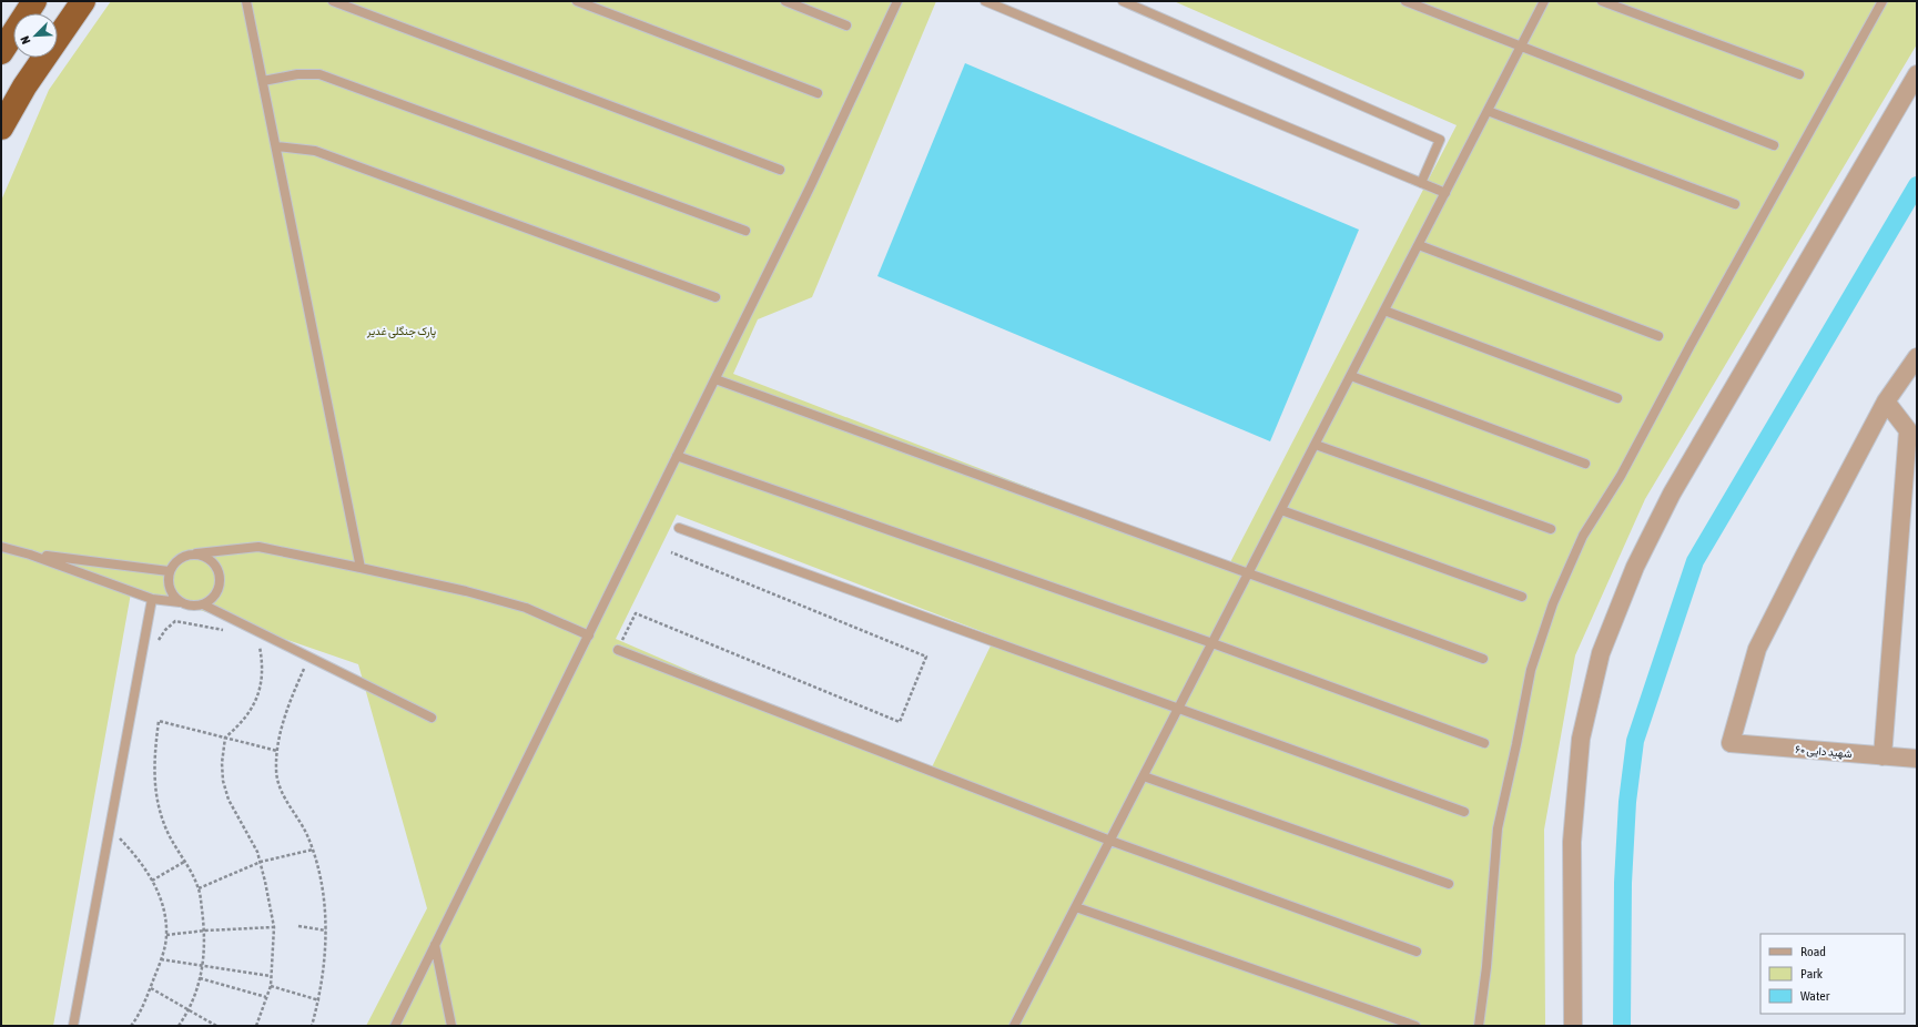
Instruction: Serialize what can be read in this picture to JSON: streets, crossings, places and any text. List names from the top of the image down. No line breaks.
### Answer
{"streets":{"street":["شهید دایی ۶۰"]},"parks":["پارک جنگلی غدیر"],"legend":["Road","Park","Water"],"north":"bottom left"}
